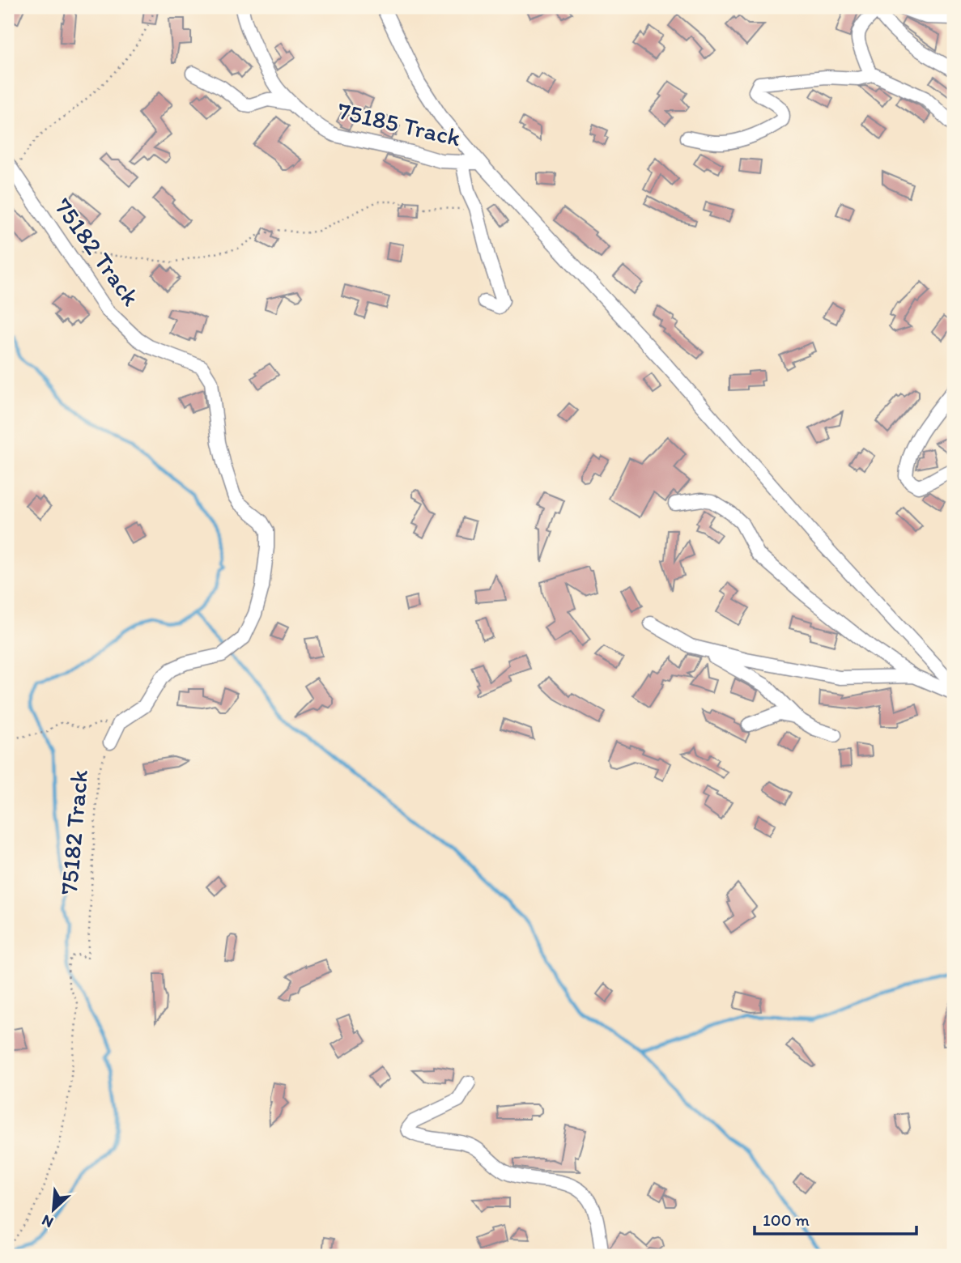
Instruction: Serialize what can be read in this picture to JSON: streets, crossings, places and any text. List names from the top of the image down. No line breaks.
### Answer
{"streets":{"street":["75185 Track","75182 Track"]},"scale_bar":"100 m","north":"bottom left"}
